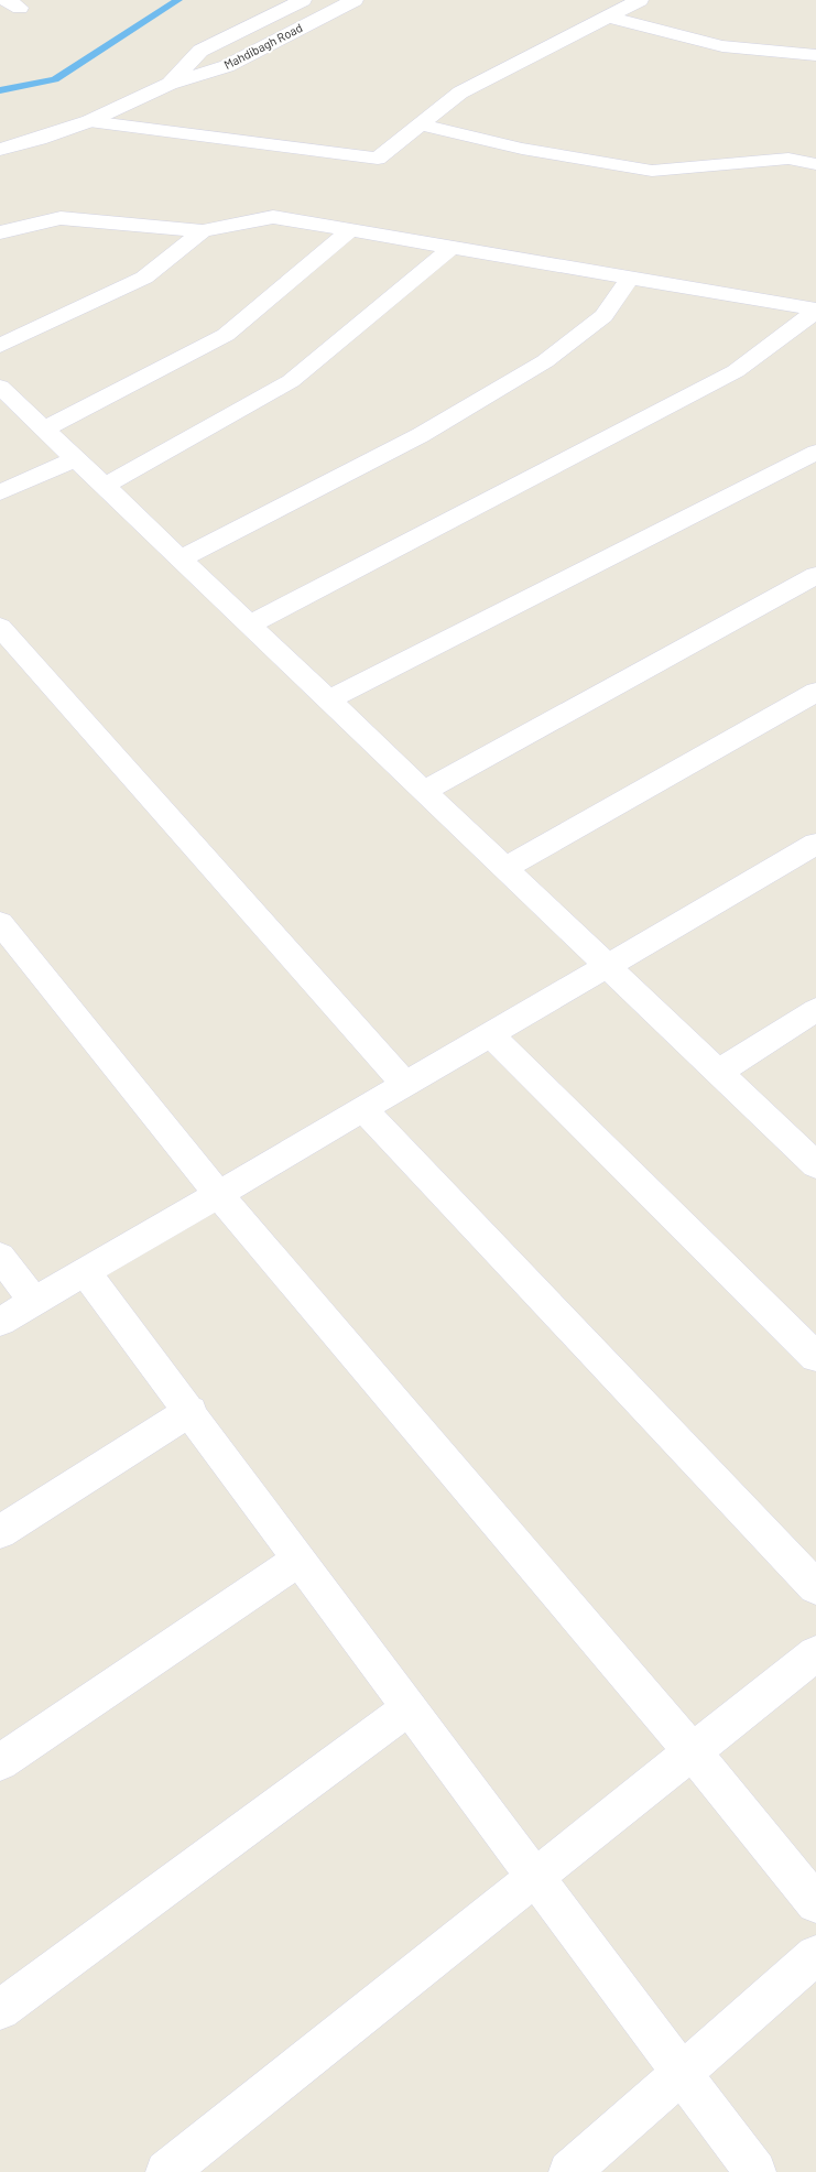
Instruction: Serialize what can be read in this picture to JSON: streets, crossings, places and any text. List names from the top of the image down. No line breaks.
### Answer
{"streets":{"street":["Mahdibagh Road"]}}
